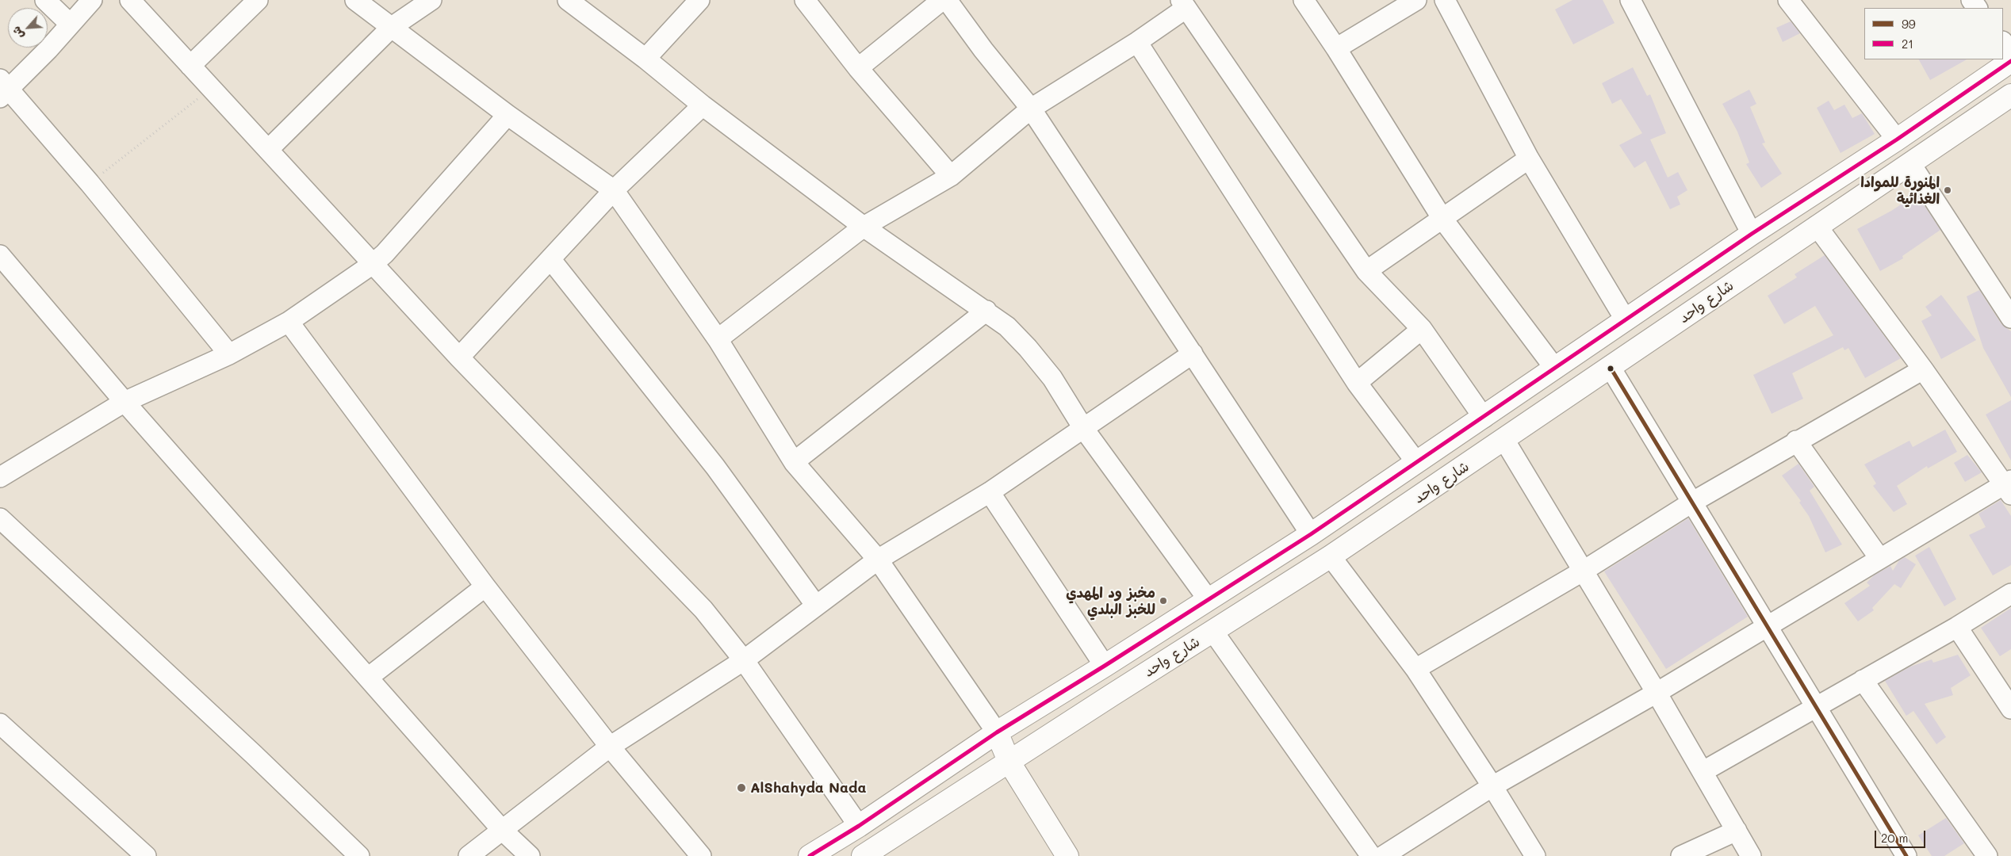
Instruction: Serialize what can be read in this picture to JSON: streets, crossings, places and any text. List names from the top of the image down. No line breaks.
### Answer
{"streets":{"street":["شارع واحد"]},"places":["المنورة للموادا الغذائية","مخبز ود المهدي للخبز البلدي","AlShahyda Nada"],"lines":["transit line 21","transit line 99"],"legend":["99","21"],"scale_bar":"20 m","north":"bottom left"}
